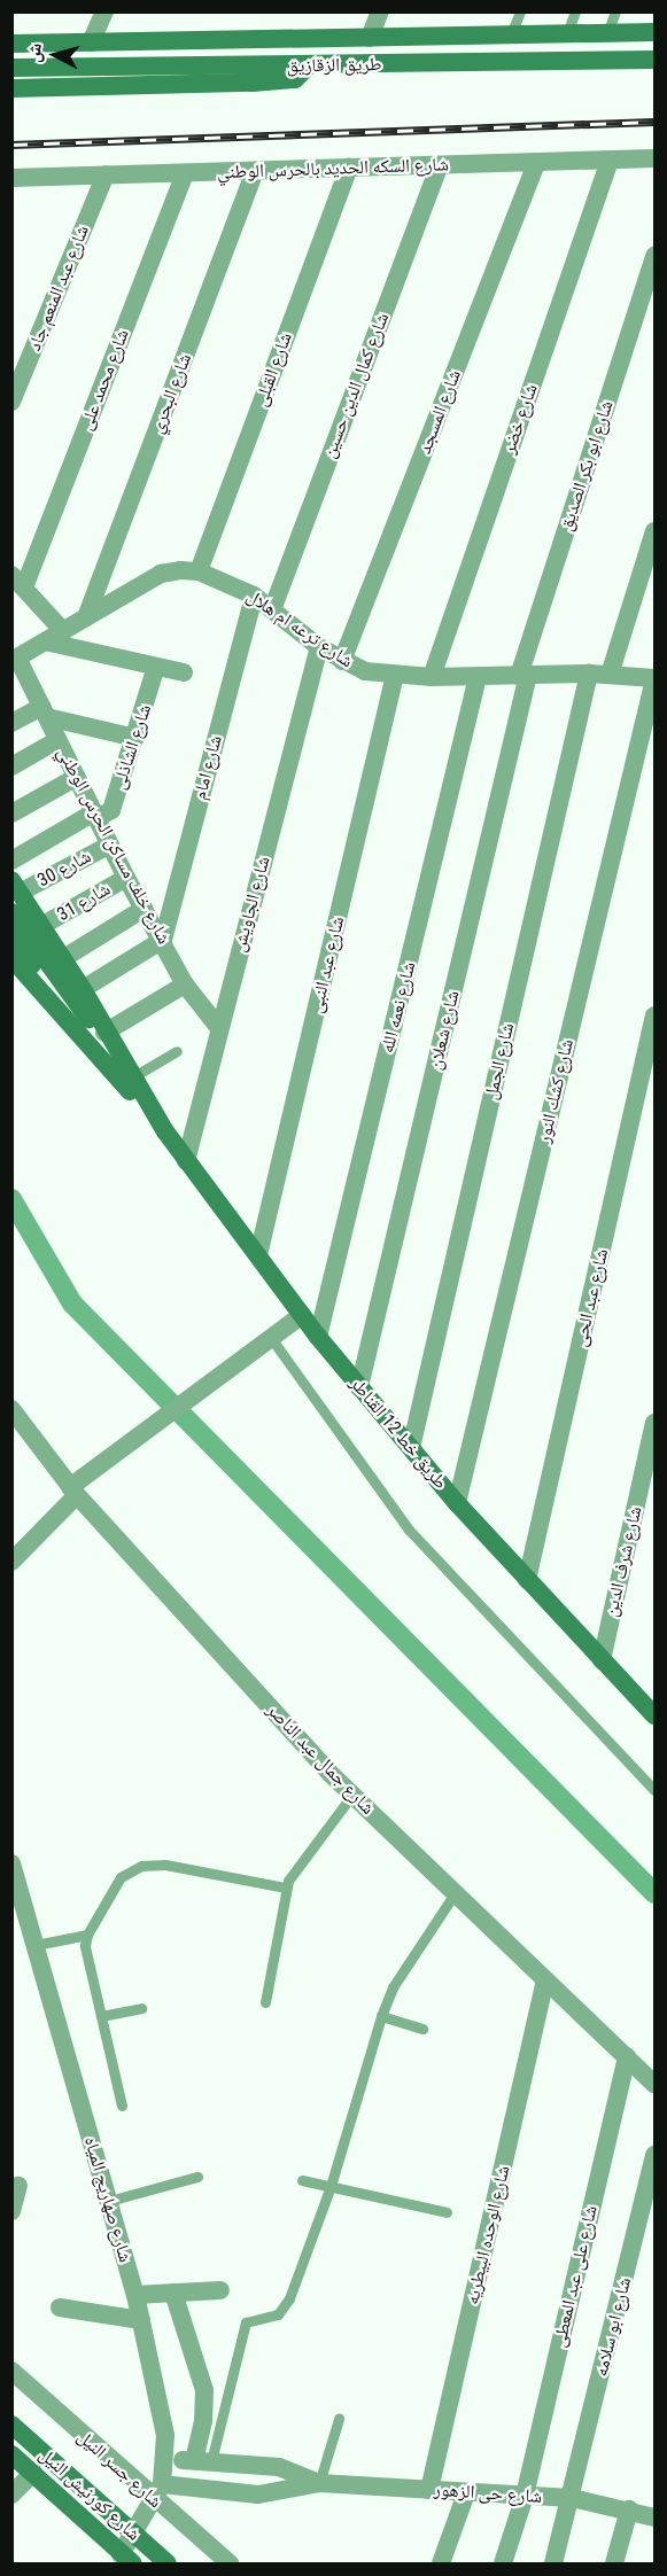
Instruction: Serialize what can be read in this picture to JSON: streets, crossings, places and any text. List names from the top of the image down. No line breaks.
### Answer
{"streets":{"main road":["طريق الزقازيق","طريق خط 12 القناطر","شارع كورنيش النيل"],"street":["شارع السكه الحديد بالحرس الوطني","شارع عبد المنعم جاد","شارع القبلى","شارع محمد على","شارع كمال الدين حسين","شارع البحري","شارع المسجد","شارع خضر","شارع ابو بكر الصديق","شارع ترعه ام هلال","شارع الشاذلى","شارع امام","شارع خلف مساكن الحرس الوطني","شارع 30","شارع 31","شارع الجاويش","شارع عبد النبى","شارع نعمه الله","شارع شعلان","شارع الجمل","شارع كشك النور","شارع عبد الحى","شارع شرف الدين","شارع جمال عبد الناصر","شارع صهاريج المياه","شارع الوحده البيطريه","شارع على عبد المعطى","شارع ابو سلامه","شارع جسر النيل","شارع حى الزهور"]},"crossings":[["شارع السكه الحديد بالحرس الوطني","شارع عبد المنعم جاد"],["شارع السكه الحديد بالحرس الوطني","شارع القبلى"],["شارع السكه الحديد بالحرس الوطني","شارع محمد على"],["شارع السكه الحديد بالحرس الوطني","شارع كمال الدين حسين"],["شارع السكه الحديد بالحرس الوطني","شارع البحري"],["شارع السكه الحديد بالحرس الوطني","شارع المسجد"],["شارع السكه الحديد بالحرس الوطني","شارع خضر"],["شارع القبلى","شارع ترعه ام هلال"],["شارع كمال الدين حسين","شارع ترعه ام هلال"],["شارع البحري","شارع ترعه ام هلال"],["شارع المسجد","شارع ترعه ام هلال"],["شارع خضر","شارع ترعه ام هلال"],["شارع ابو بكر الصديق","شارع ترعه ام هلال"],["شارع ابو بكر الصديق","شارع شعلان"],["شارع ترعه ام هلال","شارع امام"],["شارع ترعه ام هلال","شارع خلف مساكن الحرس الوطني"],["شارع ترعه ام هلال","شارع الجاويش"],["شارع ترعه ام هلال","شارع عبد النبى"],["شارع ترعه ام هلال","شارع نعمه الله"],["شارع ترعه ام هلال","شارع شعلان"],["شارع ترعه ام هلال","شارع الجمل"],["شارع ترعه ام هلال","شارع كشك النور"],["شارع الشاذلى","شارع خلف مساكن الحرس الوطني"],["شارع امام","شارع خلف مساكن الحرس الوطني"],["شارع خلف مساكن الحرس الوطني","شارع 30"],["شارع خلف مساكن الحرس الوطني","شارع 31"],["شارع خلف مساكن الحرس الوطني","شارع الجاويش"],["شارع 30","طريق خط 12 القناطر"],["شارع 31","طريق خط 12 القناطر"],["شارع الجاويش","طريق خط 12 القناطر"],["شارع عبد النبى","طريق خط 12 القناطر"],["شارع نعمه الله","طريق خط 12 القناطر"],["شارع شعلان","طريق خط 12 القناطر"],["شارع الجمل","طريق خط 12 القناطر"],["شارع كشك النور","طريق خط 12 القناطر"],["شارع عبد الحى","طريق خط 12 القناطر"],["طريق خط 12 القناطر","شارع شرف الدين"],["شارع جمال عبد الناصر","شارع الوحده البيطريه"],["شارع جمال عبد الناصر","شارع على عبد المعطى"],["شارع صهاريج المياه","شارع جسر النيل"],["شارع صهاريج المياه","شارع حى الزهور"],["شارع صهاريج المياه","شارع كورنيش النيل"],["شارع الوحده البيطريه","شارع حى الزهور"],["شارع على عبد المعطى","شارع حى الزهور"],["شارع ابو سلامه","شارع حى الزهور"],["شارع جسر النيل","شارع حى الزهور"]],"north":"left"}
